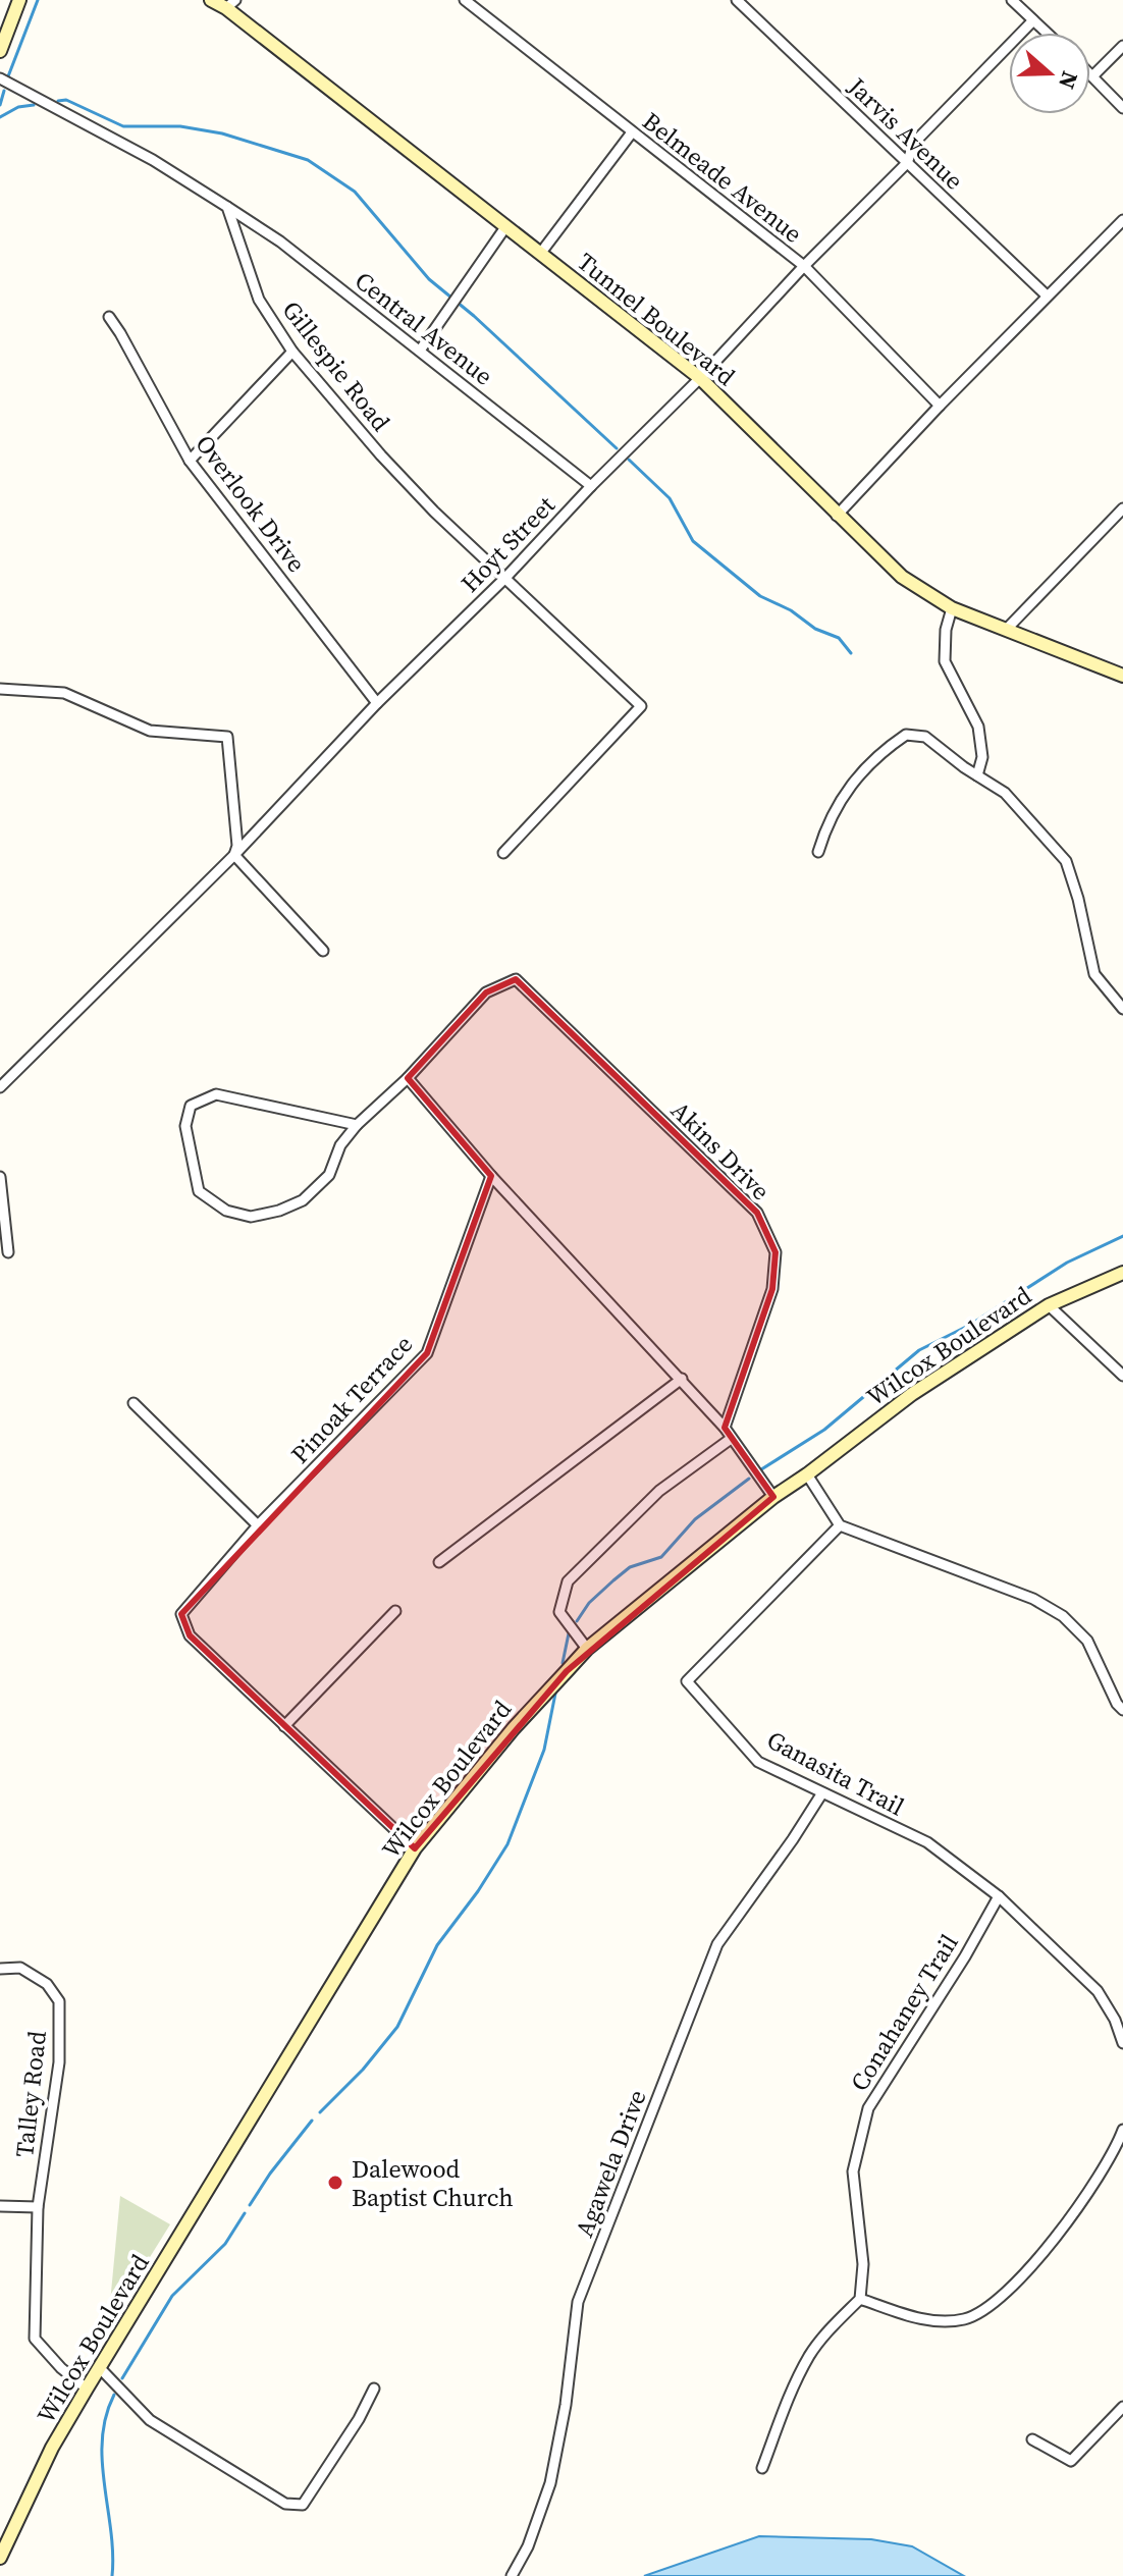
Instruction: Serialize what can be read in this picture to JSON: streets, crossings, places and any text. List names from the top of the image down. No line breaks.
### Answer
{"streets":{"main road":["Tunnel Boulevard","Wilcox Boulevard"],"street":["Jarvis Avenue","Belmeade Avenue","Central Avenue","Gillespie Road","Overlook Drive","Hoyt Street","Akins Drive","Pinoak Terrace","Ganasita Trail","Conahaney Trail","Talley Road","Agawela Drive"]},"crossings":[["Jarvis Avenue","Hoyt Street"],["Belmeade Avenue","Hoyt Street"],["Tunnel Boulevard","Hoyt Street"],["Central Avenue","Gillespie Road"],["Central Avenue","Hoyt Street"],["Gillespie Road","Hoyt Street"],["Overlook Drive","Hoyt Street"],["Wilcox Boulevard","Talley Road"],["Ganasita Trail","Conahaney Trail"],["Ganasita Trail","Agawela Drive"]],"places":["Dalewood Baptist Church"],"north":"right"}
